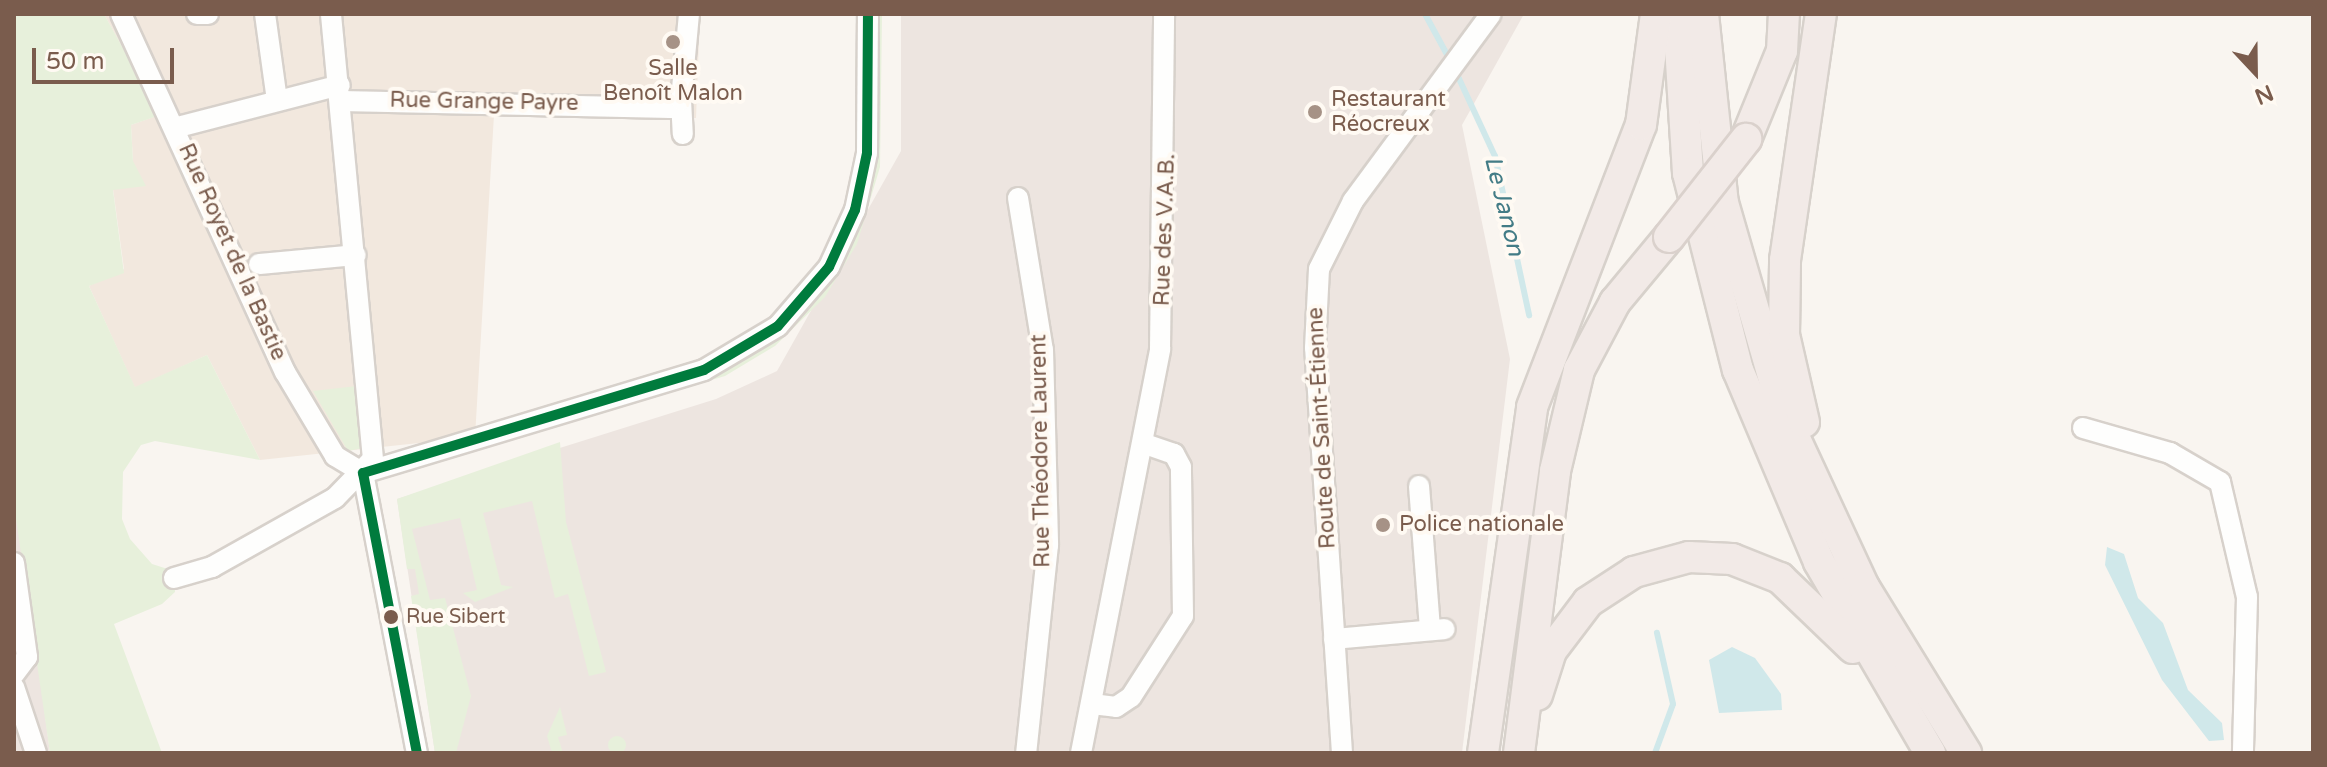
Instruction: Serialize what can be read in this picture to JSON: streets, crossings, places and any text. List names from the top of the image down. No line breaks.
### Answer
{"streets":{"street":["Rue Grange Payre","Rue des V.A.B.","Rue Royet de la Bastie","Route de Saint-Étienne","Rue Théodore Laurent"]},"crossings":[["Rue Grange Payre","Rue Royet de la Bastie"]],"water":["Le Janon"],"places":["Salle Benoît Malon","Restaurant Réocreux","Police nationale","Rue Sibert"],"scale_bar":"50 m","north":"bottom"}
